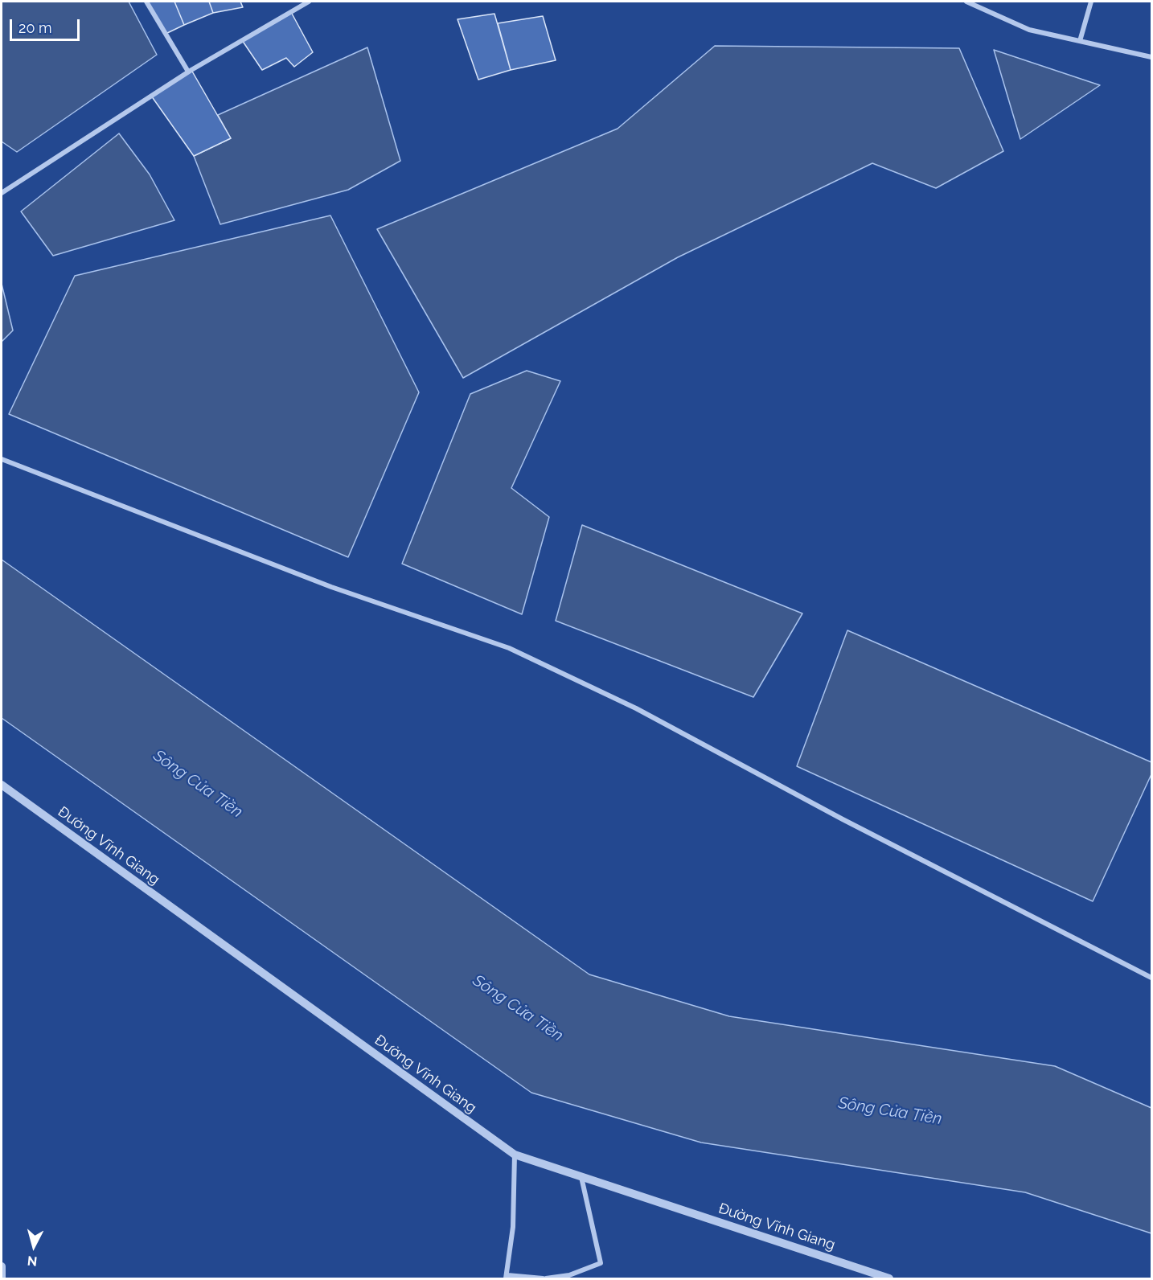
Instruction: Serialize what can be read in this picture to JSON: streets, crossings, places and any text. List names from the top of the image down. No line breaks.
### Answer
{"streets":{"street":["Đường Vĩnh Giang"]},"water":["Sông Cửa Tiền"],"scale_bar":"20 m","north":"bottom"}
